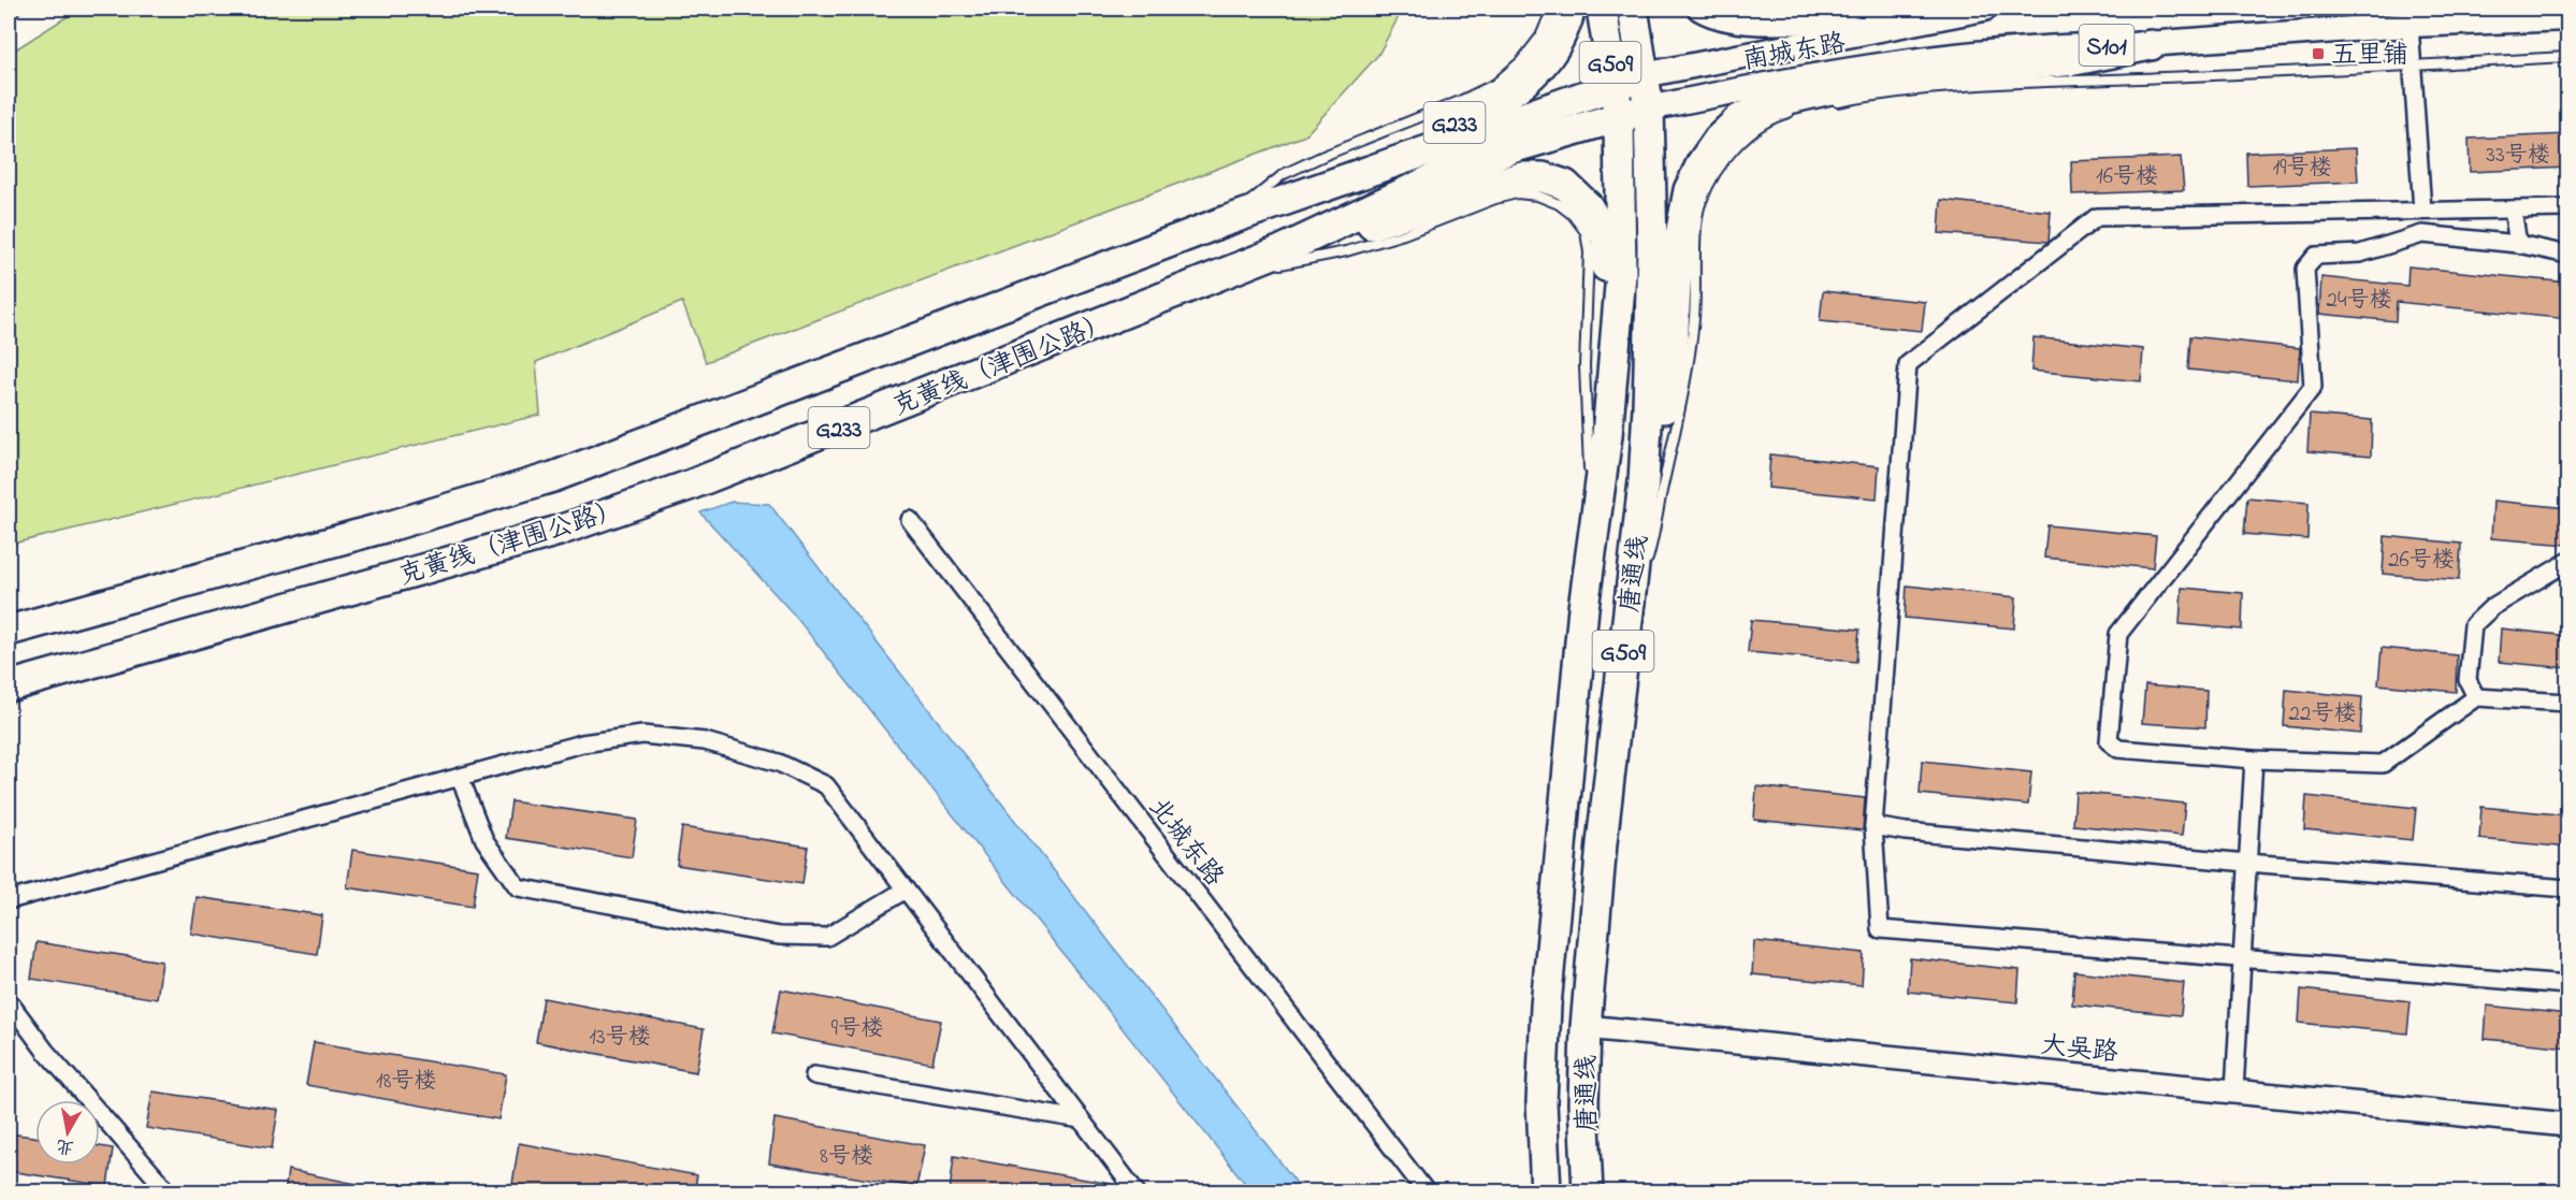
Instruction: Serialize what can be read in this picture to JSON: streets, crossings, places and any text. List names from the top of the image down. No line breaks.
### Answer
{"streets":{"highway":["G509","G233","克黄线（津围公路）","唐通线"],"main road":["S101","南城东路"],"street":["北城东路","大吴路"]},"crossings":[["南城东路","克黄线（津围公路）"],["南城东路","唐通线"],["G509","克黄线（津围公路）"],["G509","唐通线"],["G233","克黄线（津围公路）"],["克黄线（津围公路）","唐通线"],["唐通线","大吴路"]],"places":{"transit":["五里铺"]},"house_numbers":["33号楼","19号楼","16号楼","24号楼","26号楼","22号楼","9号楼","13号楼","18号楼","8号楼"],"north":"bottom"}
